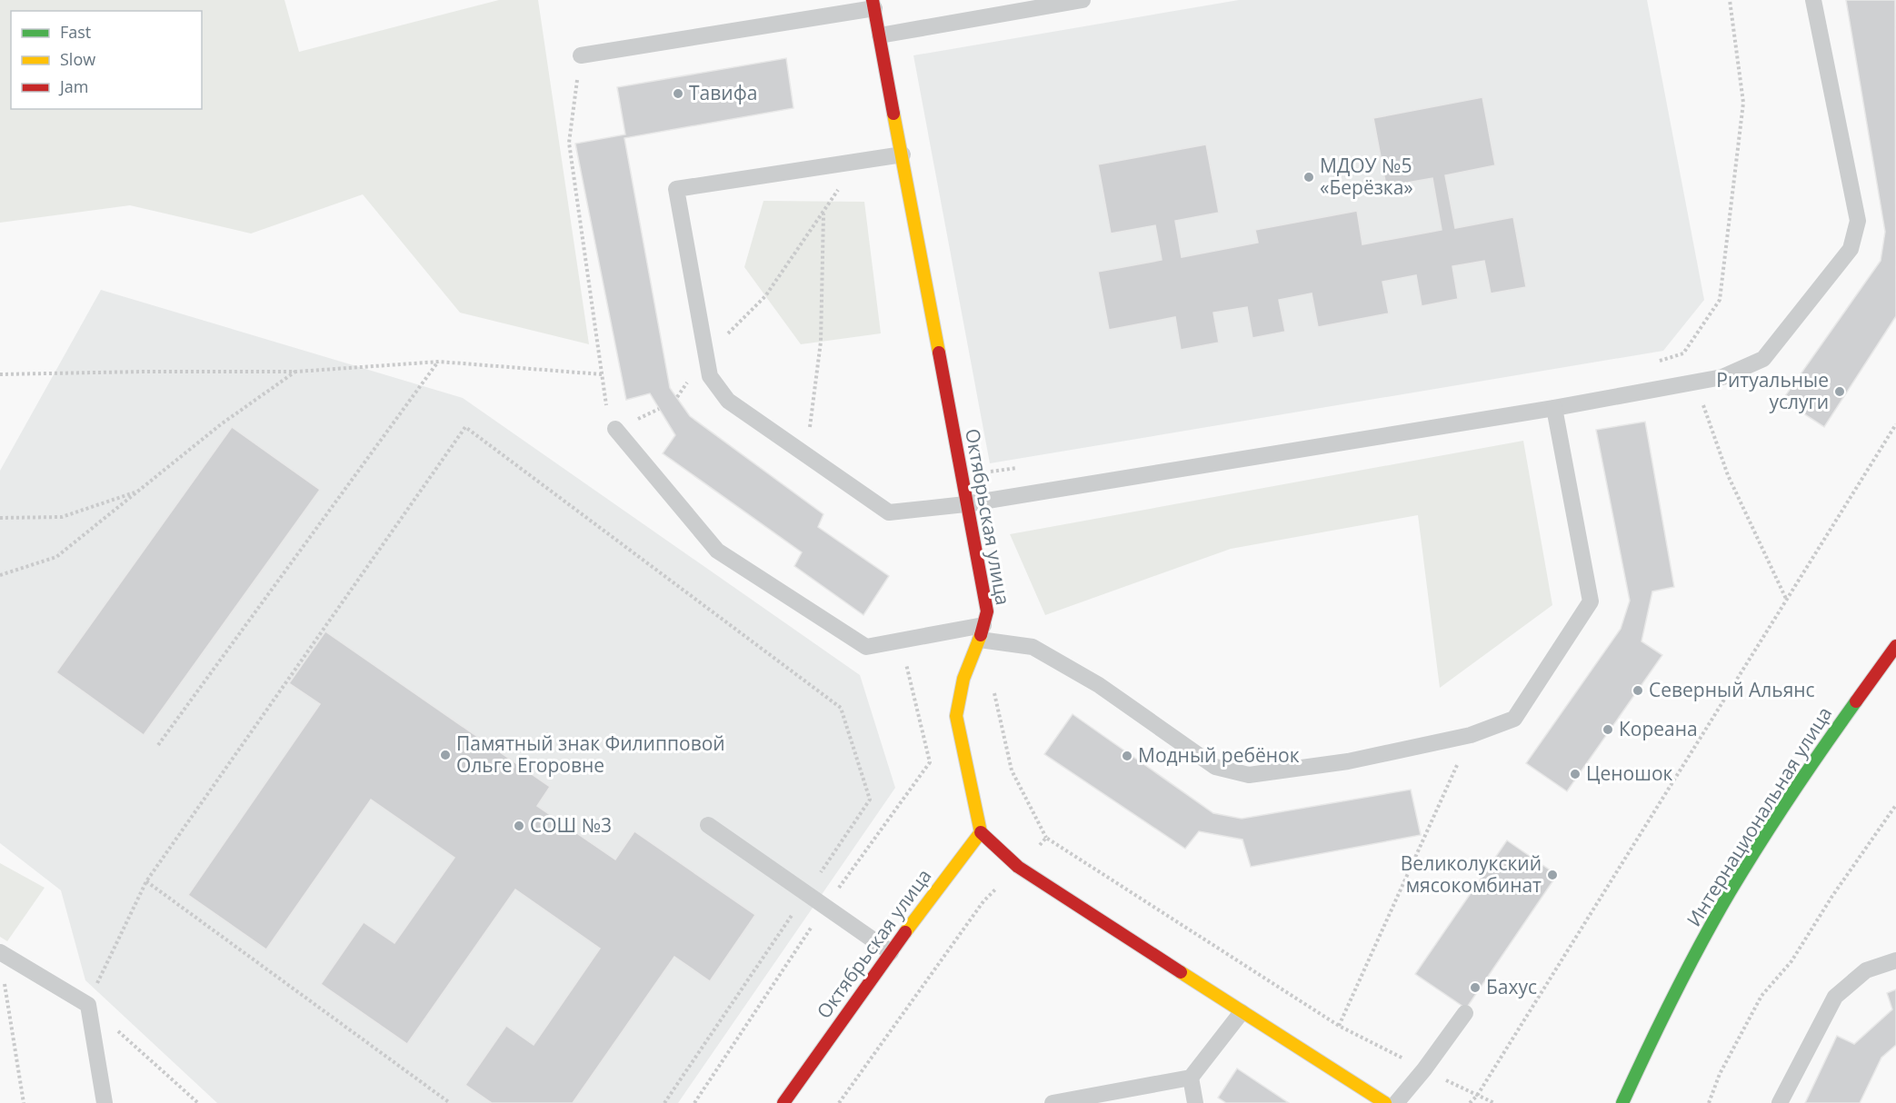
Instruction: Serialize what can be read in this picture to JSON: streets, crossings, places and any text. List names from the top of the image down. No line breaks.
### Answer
{"streets":{"street":["Октябрьская улица","Интернациональная улица"]},"places":["Тавифа","МДОУ №5 «Берёзка»","Ритуальные услуги","Северный Альянс","Кореана","Памятный знак Филипповой Ольге Егоровне","Модный ребёнок","Ценошок","СОШ №3","Великолукский мясокомбинат","Бахус"],"legend":["Fast","Slow","Jam"]}
